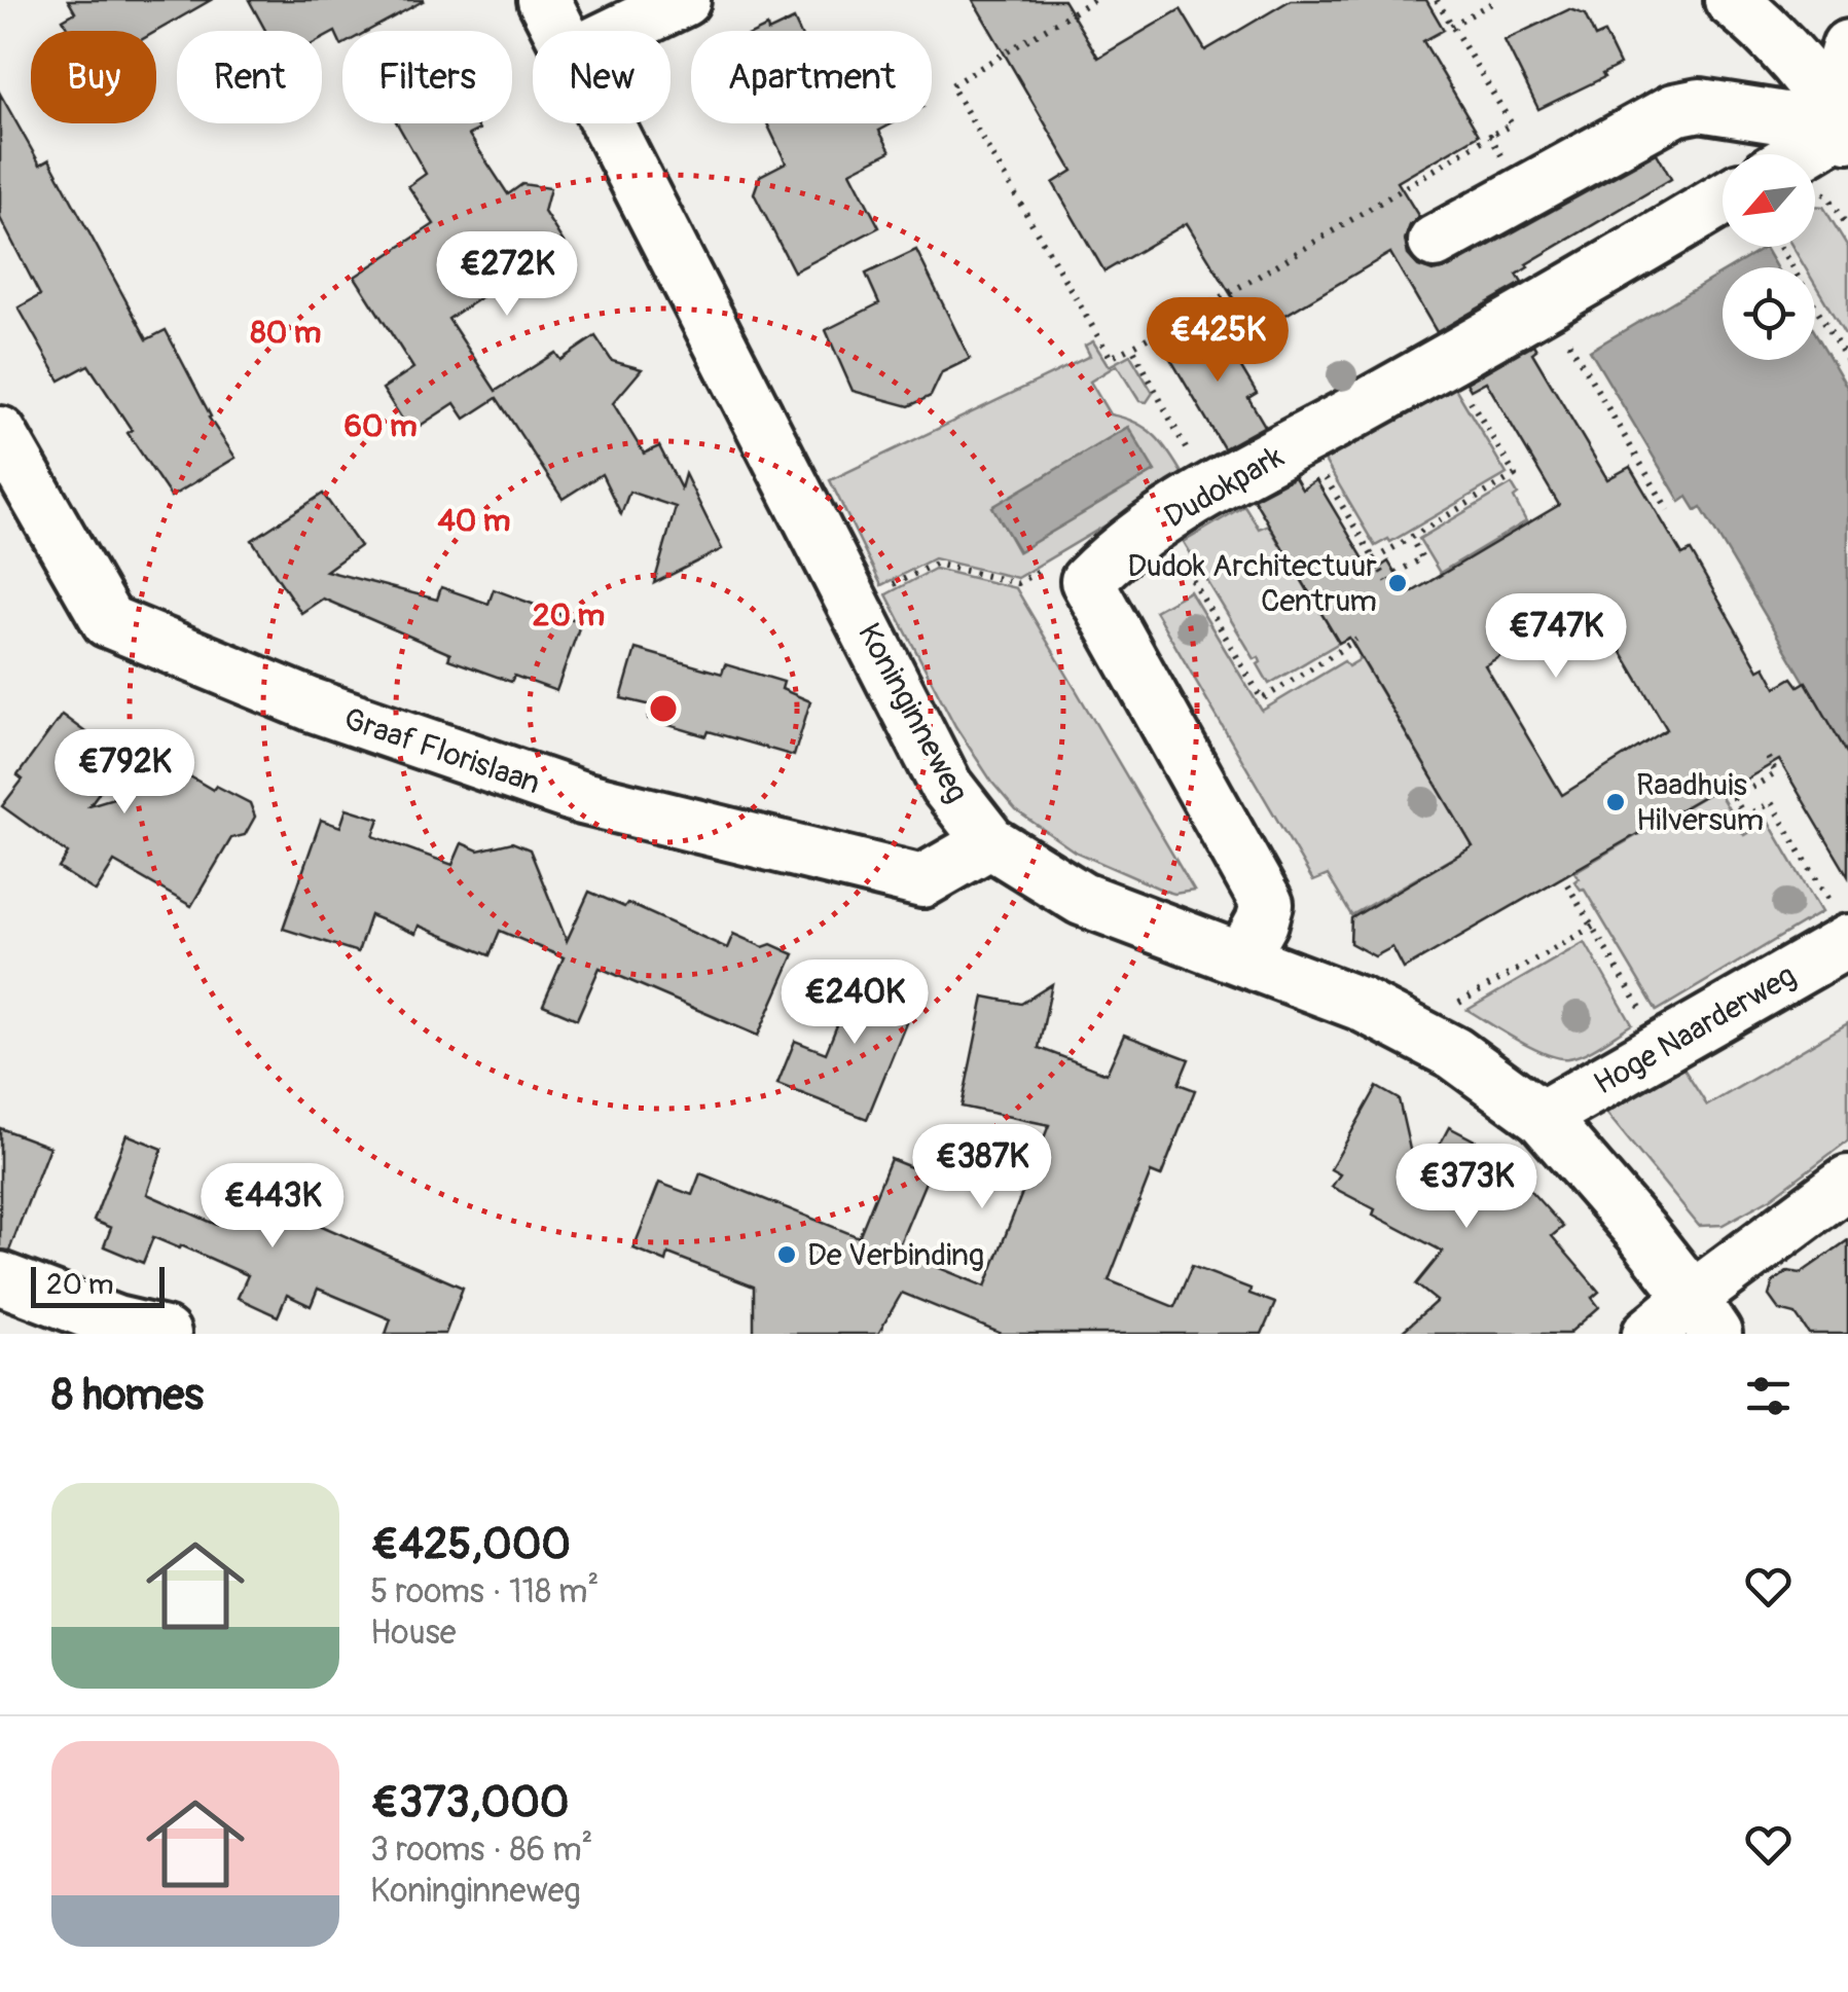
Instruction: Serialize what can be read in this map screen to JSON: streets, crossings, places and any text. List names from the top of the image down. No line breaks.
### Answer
{"streets":{"street":["Dudokpark","Koninginneweg","Graaf Florislaan","Hoge Naarderweg"]},"crossings":[["Dudokpark","Koninginneweg"],["Koninginneweg","Graaf Florislaan"],["Koninginneweg","Hoge Naarderweg"]],"places":["Dudok Architectuur Centrum","Raadhuis Hilversum","De Verbinding"],"scale_bar":"20 m","north":"bottom left","page":{"chip":["Buy","Rent","Filters","New","Apartment"],"price":["€272K","€425K","€747K","€792K","€240K","€387K","€373K","€443K"],"scale":"20 m","heading":"8 homes","list":[{"name":"€425,000","note":"5 rooms · 118 m² · House"},{"name":"€373,000","note":"3 rooms · 86 m² · Koninginneweg"}]},"rings":["80 m","60 m","40 m","20 m"]}
